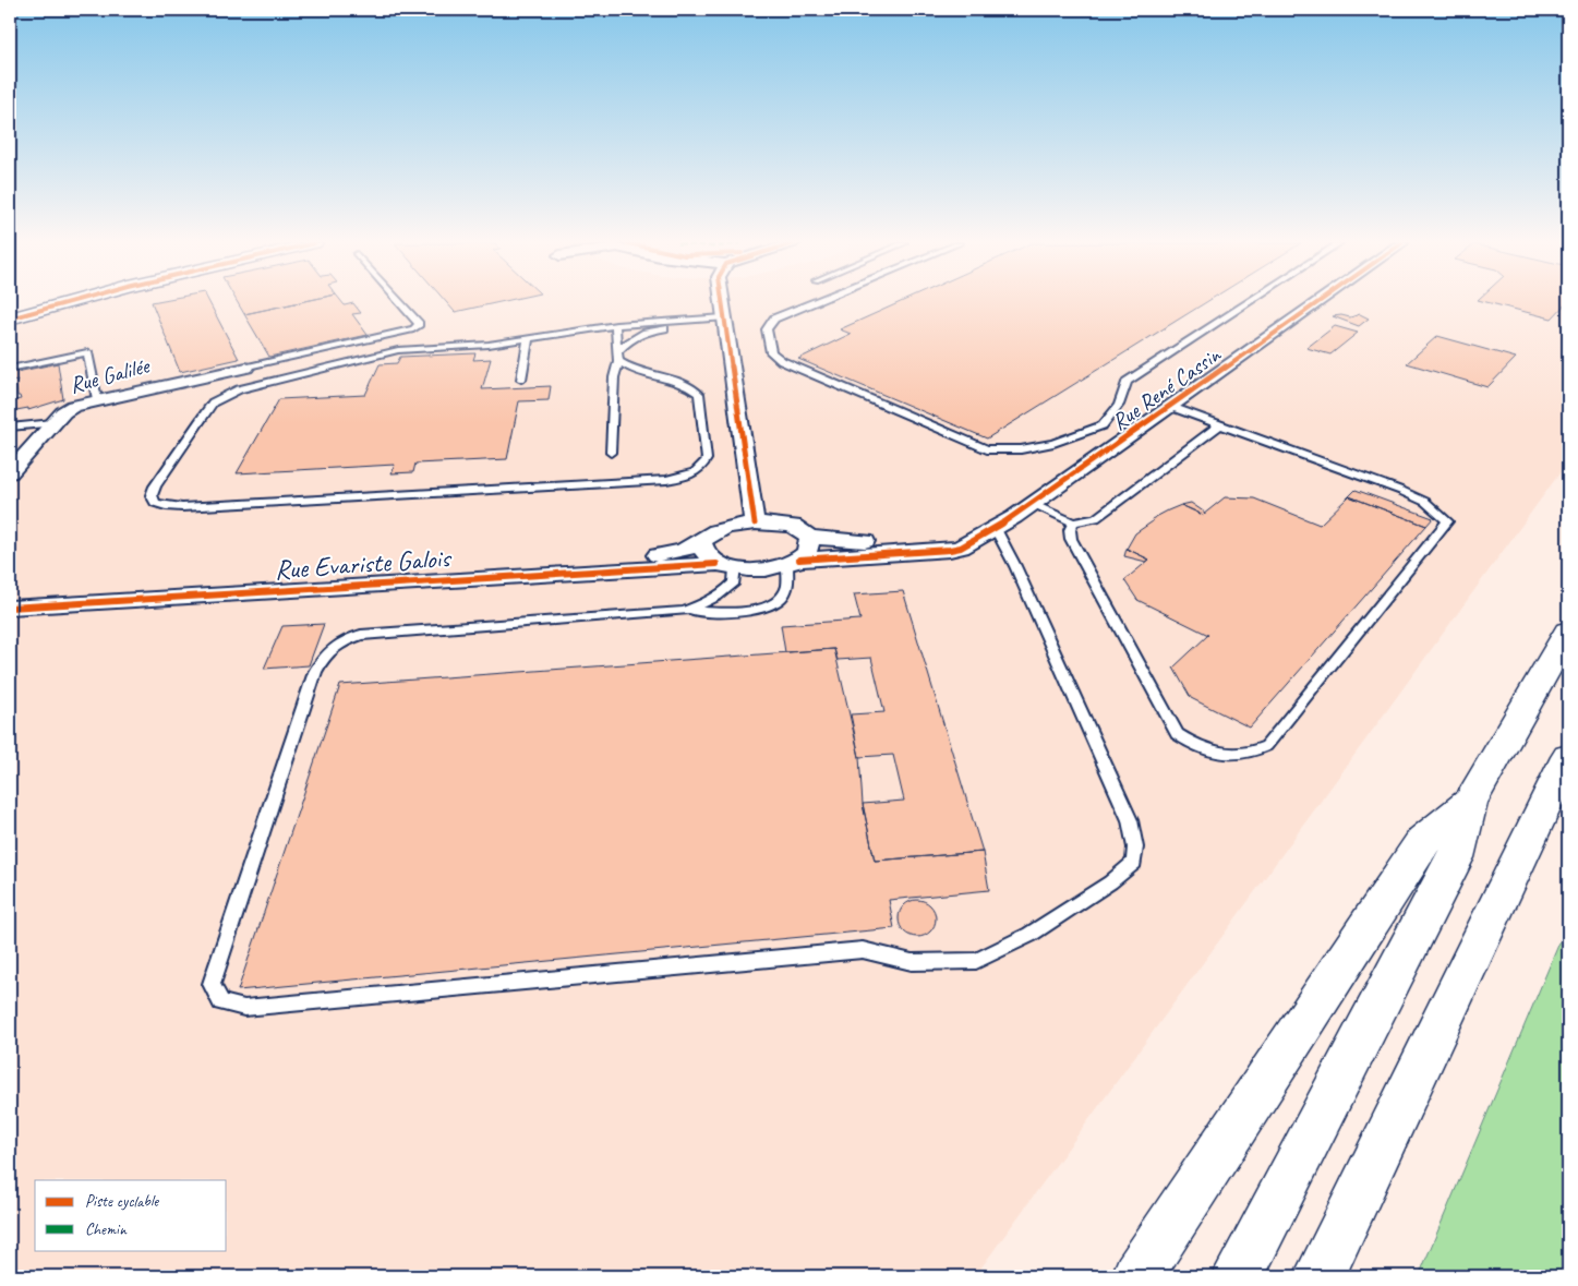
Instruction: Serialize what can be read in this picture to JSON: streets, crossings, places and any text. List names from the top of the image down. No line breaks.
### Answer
{"streets":{"street":["Rue Galilée","Rue René Cassin","Rue Evariste Galois"]},"crossings":[["Rue René Cassin","Rue Evariste Galois"]],"legend":["Piste cyclable","Chemin"]}
